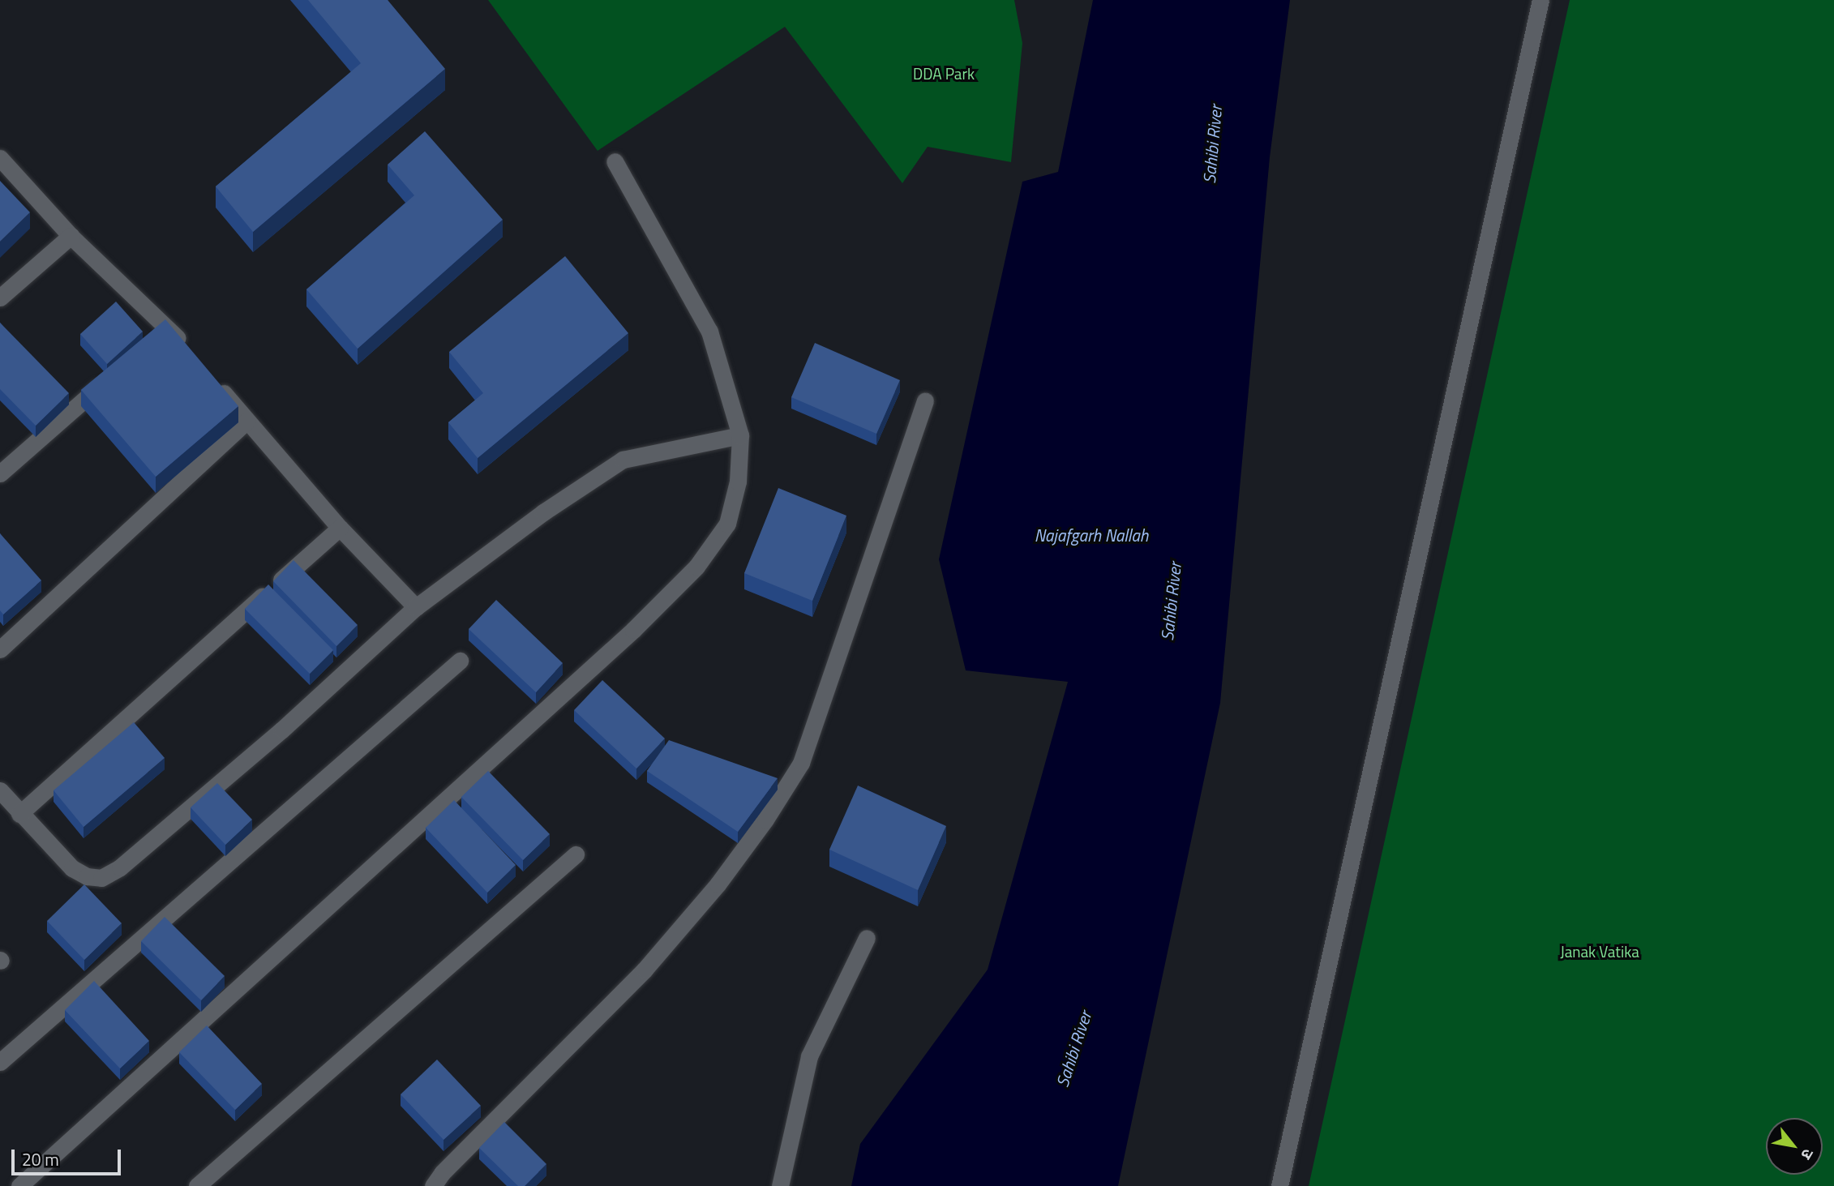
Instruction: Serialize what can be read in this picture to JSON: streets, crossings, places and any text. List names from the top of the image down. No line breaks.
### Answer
{"water":["Sahibi River","Najafgarh Nallah"],"parks":["DDA Park","Janak Vatika"],"scale_bar":"20 m","north":"bottom right"}
